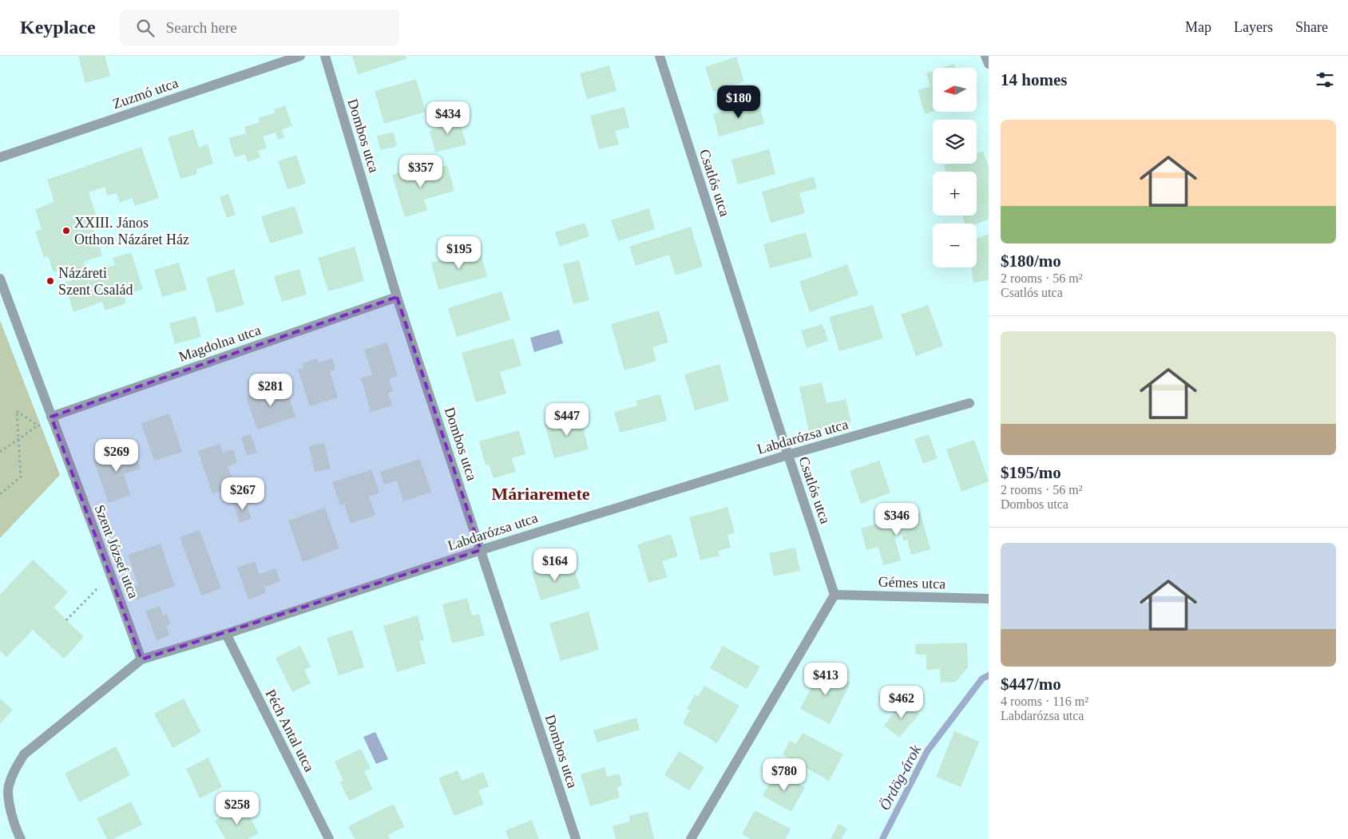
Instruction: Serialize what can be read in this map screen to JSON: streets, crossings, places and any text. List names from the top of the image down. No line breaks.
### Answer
{"streets":{"street":["Zuzmó utca","Dombos utca","Csatlós utca","Magdolna utca","Labdarózsa utca","Szent József utca","Gémes utca","Péch Antal utca"]},"crossings":[["Dombos utca","Magdolna utca"],["Dombos utca","Labdarózsa utca"],["Csatlós utca","Labdarózsa utca"],["Csatlós utca","Gémes utca"],["Magdolna utca","Szent József utca"],["Labdarózsa utca","Szent József utca"],["Labdarózsa utca","Péch Antal utca"]],"districts":["Máriaremete"],"water":["Ördög-árok"],"places":["XXIII. János Otthon Názáret Ház","Názáreti Szent Család"],"north":"left","page":{"header":"Keyplace","search":"Search here","nav":["Map","Layers","Share"],"heading":"14 homes","map_buttons":["+","−"],"price":["$180","$434","$357","$195","$281","$447","$269","$267","$346","$164","$413","$462","$780","$258"],"list":[{"name":"$180/mo","note":"2 rooms · 56 m² · Csatlós utca"},{"name":"$195/mo","note":"2 rooms · 56 m² · Dombos utca"},{"name":"$447/mo","note":"4 rooms · 116 m² · Labdarózsa utca"}]}}
